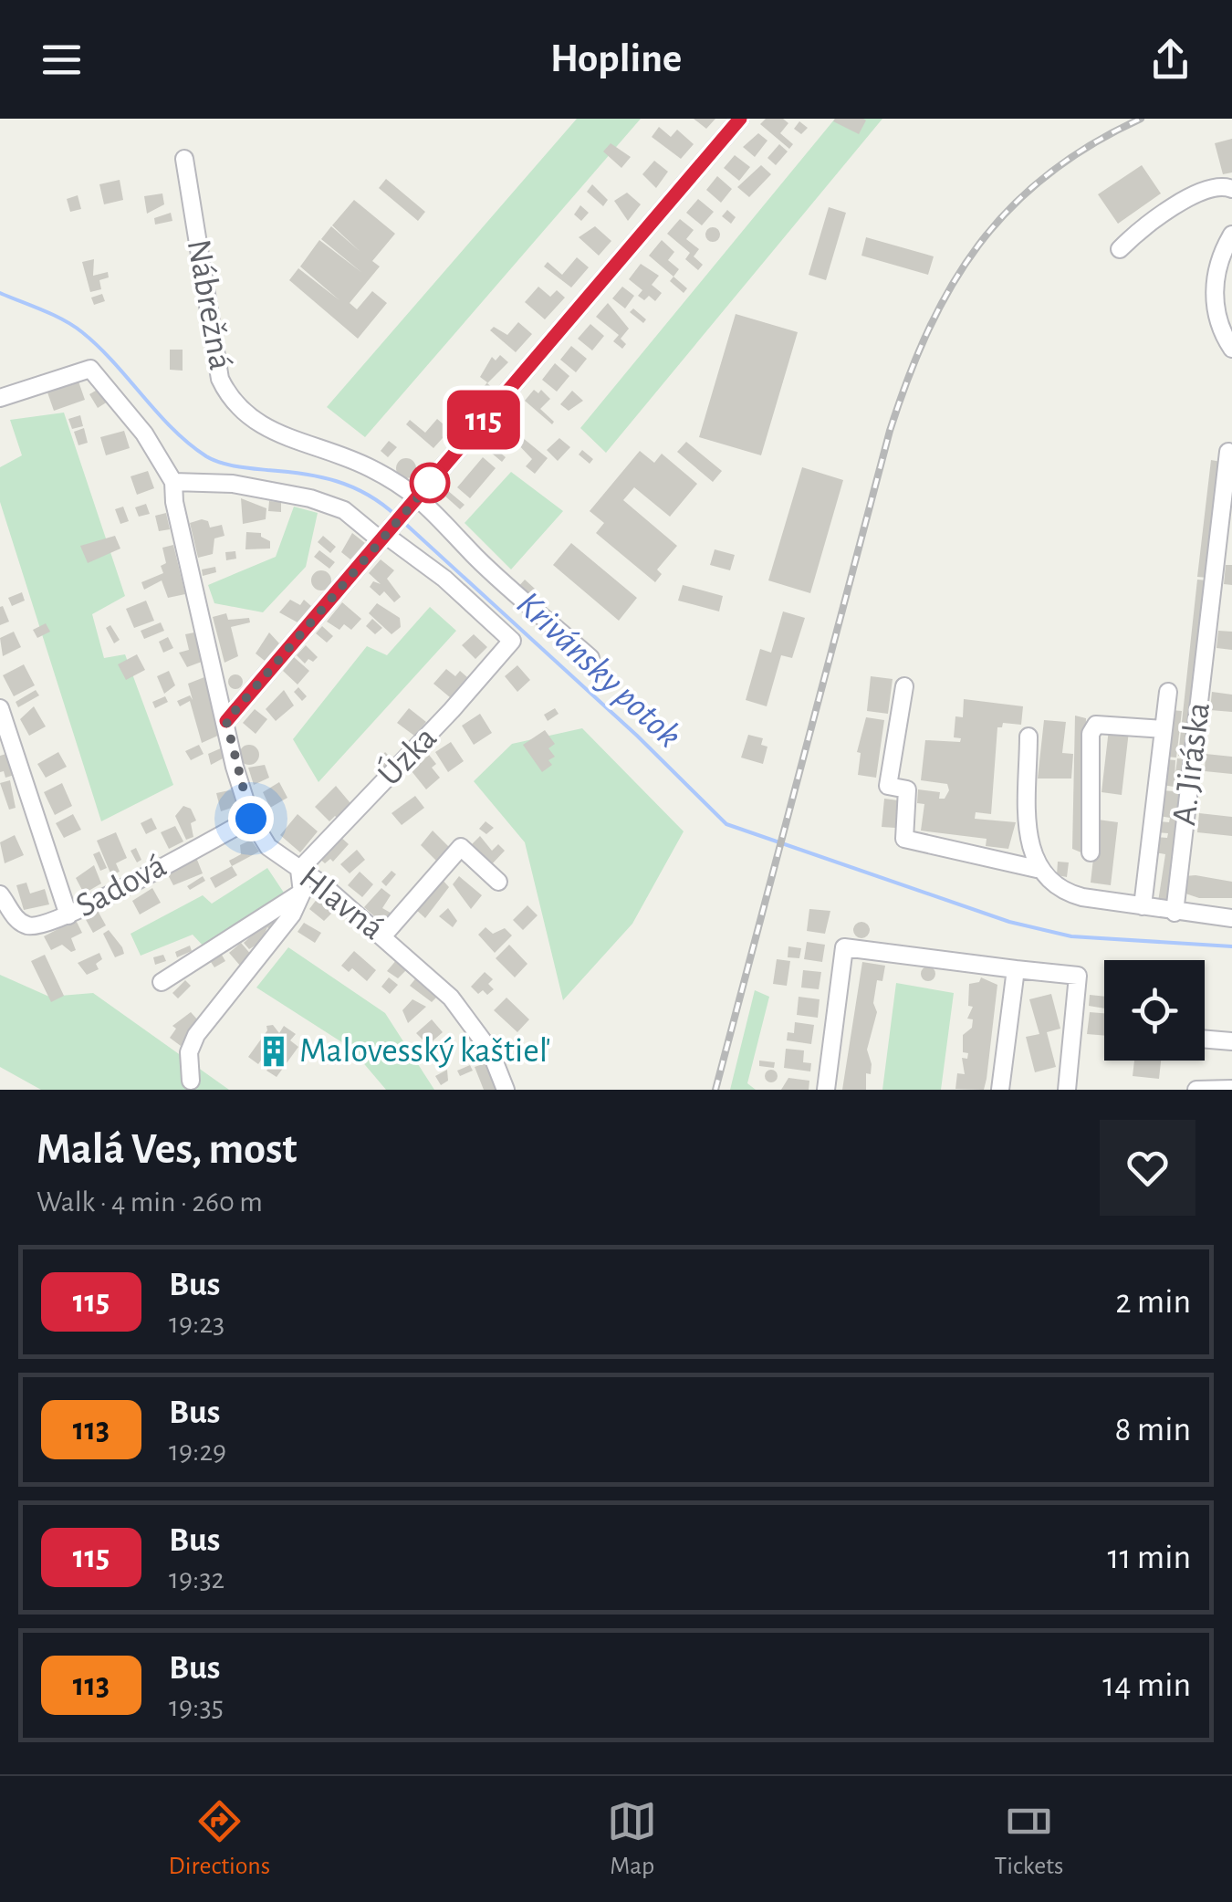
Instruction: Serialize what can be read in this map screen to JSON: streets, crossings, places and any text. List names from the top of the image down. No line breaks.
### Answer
{"streets":{"street":["Nábrežná","Úzka","A. Jiráska","Sadová","Hlavná"]},"crossings":[["Úzka","Hlavná"],["Sadová","Hlavná"]],"water":["Krivánsky potok"],"places":{"building":["Malovesský kaštieľ"]},"lines":["bus line 115"],"page":{"header":"Hopline","on_map":"115","heading":["Malá Ves, most","Walk · 4 min · 260 m"],"list":[{"mark":"115","name":"Bus","note":"19:23","value":"2 min"},{"mark":"113","name":"Bus","note":"19:29","value":"8 min"},{"mark":"115","name":"Bus","note":"19:32","value":"11 min"},{"mark":"113","name":"Bus","note":"19:35","value":"14 min"}],"tabs":["Directions","Map","Tickets"]}}
